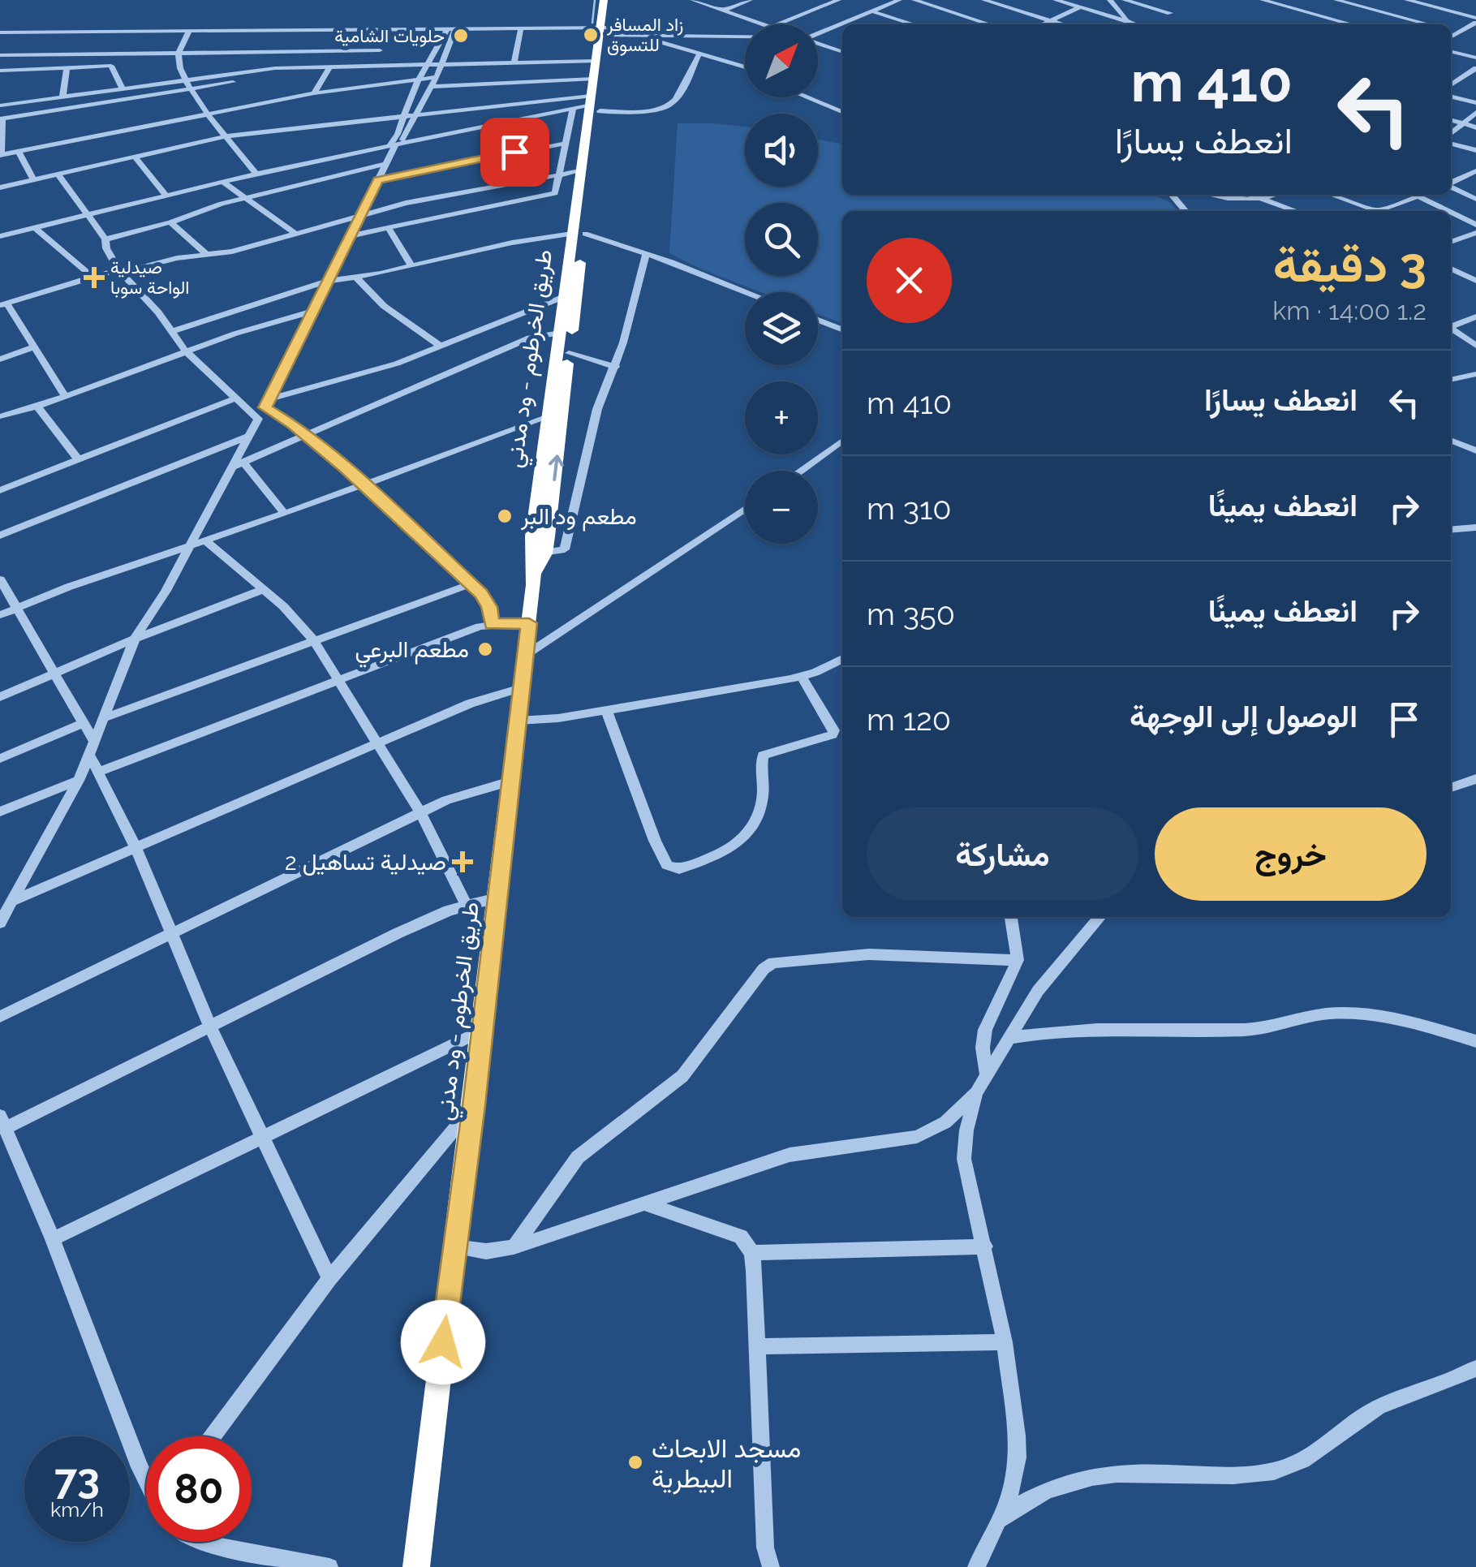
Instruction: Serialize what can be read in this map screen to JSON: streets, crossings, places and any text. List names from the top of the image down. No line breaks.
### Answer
{"streets":{"highway":["طريق الخرطوم - ود مدني"]},"places":{"other":["زاد المسافر للتسوق","حلويات الشامية","مطعم ود البر","مطعم البرعي","مسجد الابحاث البيطرية"],"health":["صيدلية الواحة سوبا","صيدلية تساهيل 2"]},"north":"top right","page":{"map_buttons":["+","−"],"turn":["410 m","انعطف يسارًا"],"heading":["3 دقيقة","1.2 km · 14:00"],"list":[{"name":"انعطف يسارًا","value":"410 m"},{"name":"انعطف يمينًا","value":"310 m"},{"name":"انعطف يمينًا","value":"350 m"},{"name":"الوصول إلى الوجهة","value":"120 m"}],"buttons":["خروج","مشاركة"],"speed":"73 km/h","limit":"80"}}
